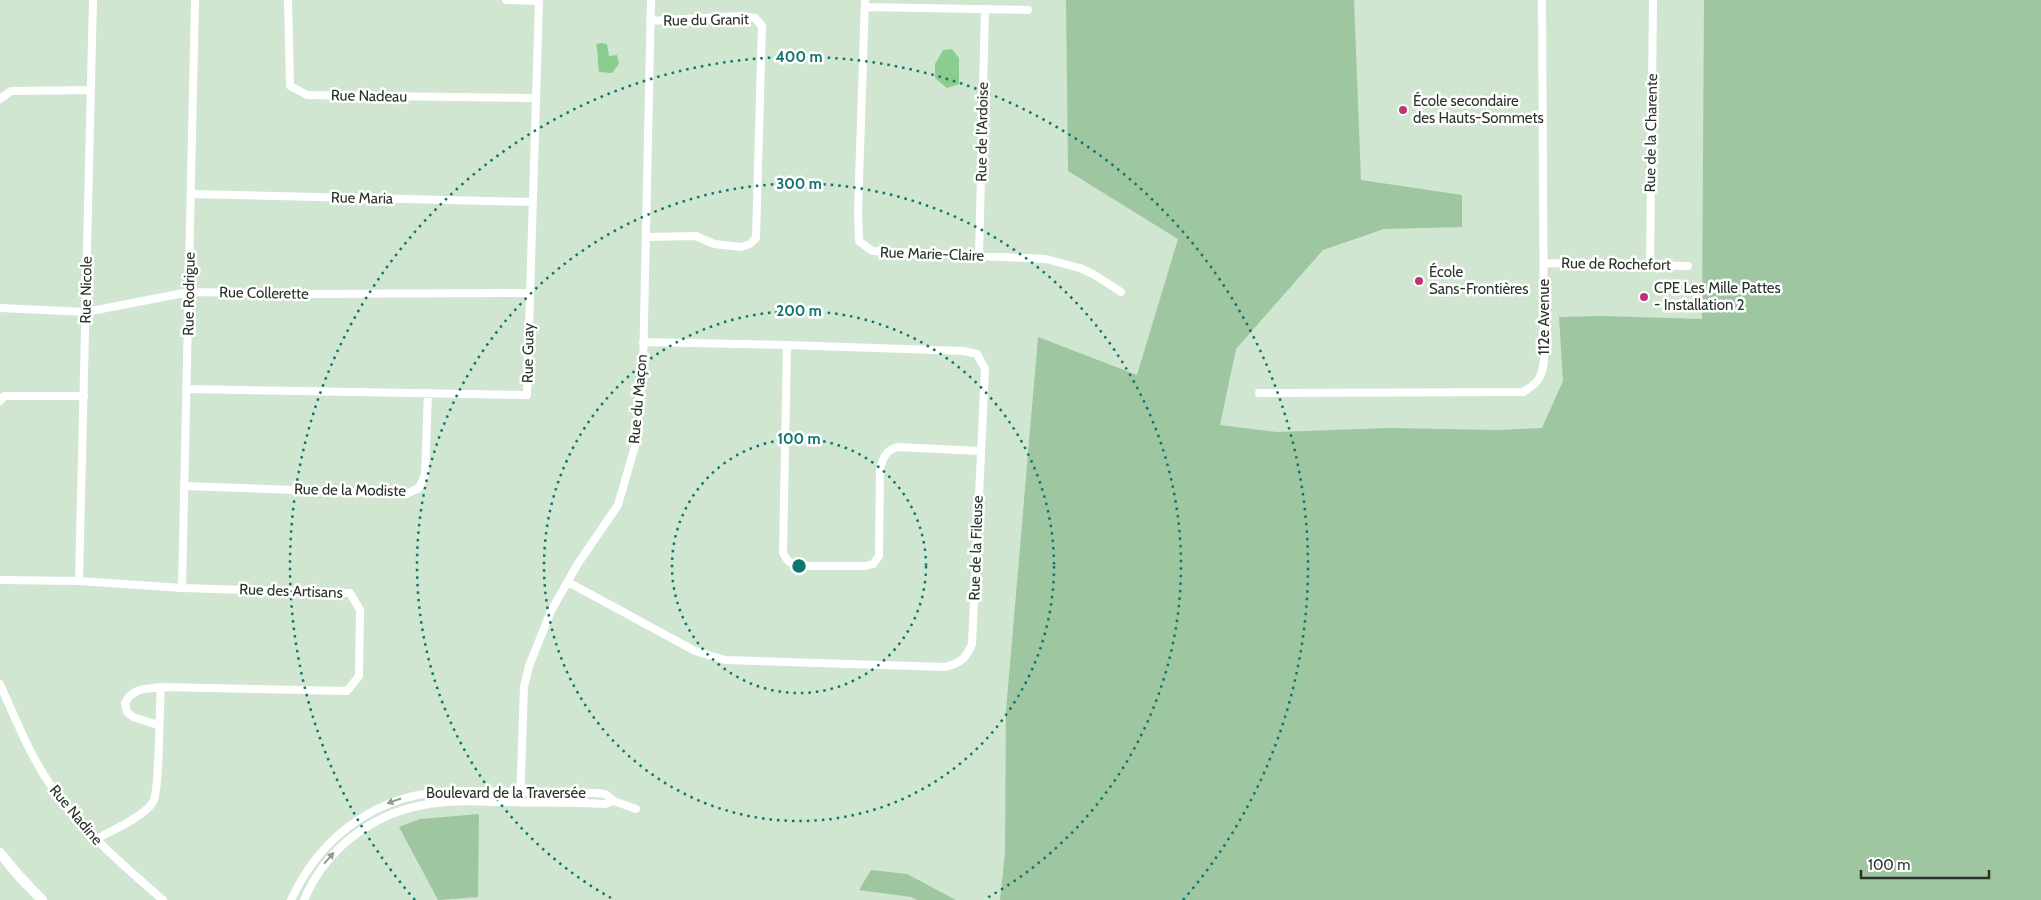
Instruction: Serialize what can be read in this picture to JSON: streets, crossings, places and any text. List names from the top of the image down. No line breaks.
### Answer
{"streets":{"street":["Rue du Granit","Rue Nadeau","Rue de l'Ardoise","Rue de la Charente","Rue Maria","Rue Marie-Claire","Rue de Rochefort","Rue Nicole","Rue Collerette","Rue Rodrigue","112e Avenue","Rue Guay","Rue du Maçon","Rue de la Modiste","Rue de la Fileuse","Rue des Artisans","Boulevard de la Traversée","Rue Nadine"]},"crossings":[["Rue du Granit","Rue du Maçon"],["Rue Nadeau","Rue Guay"],["Rue de l'Ardoise","Rue Marie-Claire"],["Rue de la Charente","Rue de Rochefort"],["Rue Maria","Rue Rodrigue"],["Rue Maria","Rue Guay"],["Rue de Rochefort","112e Avenue"],["Rue Nicole","Rue Collerette"],["Rue Nicole","Rue des Artisans"],["Rue Collerette","Rue Rodrigue"],["Rue Collerette","Rue Guay"],["Rue Rodrigue","Rue Guay"],["Rue Rodrigue","Rue de la Modiste"],["Rue Rodrigue","Rue des Artisans"],["Rue Guay","Rue de la Modiste"],["Rue du Maçon","Rue de la Fileuse"],["Rue du Maçon","Boulevard de la Traversée"]],"places":["École secondaire des Hauts-Sommets","École Sans-Frontières","CPE Les Mille Pattes - Installation 2"],"scale_bar":"100 m","rings":["400 m","300 m","200 m","100 m"]}
